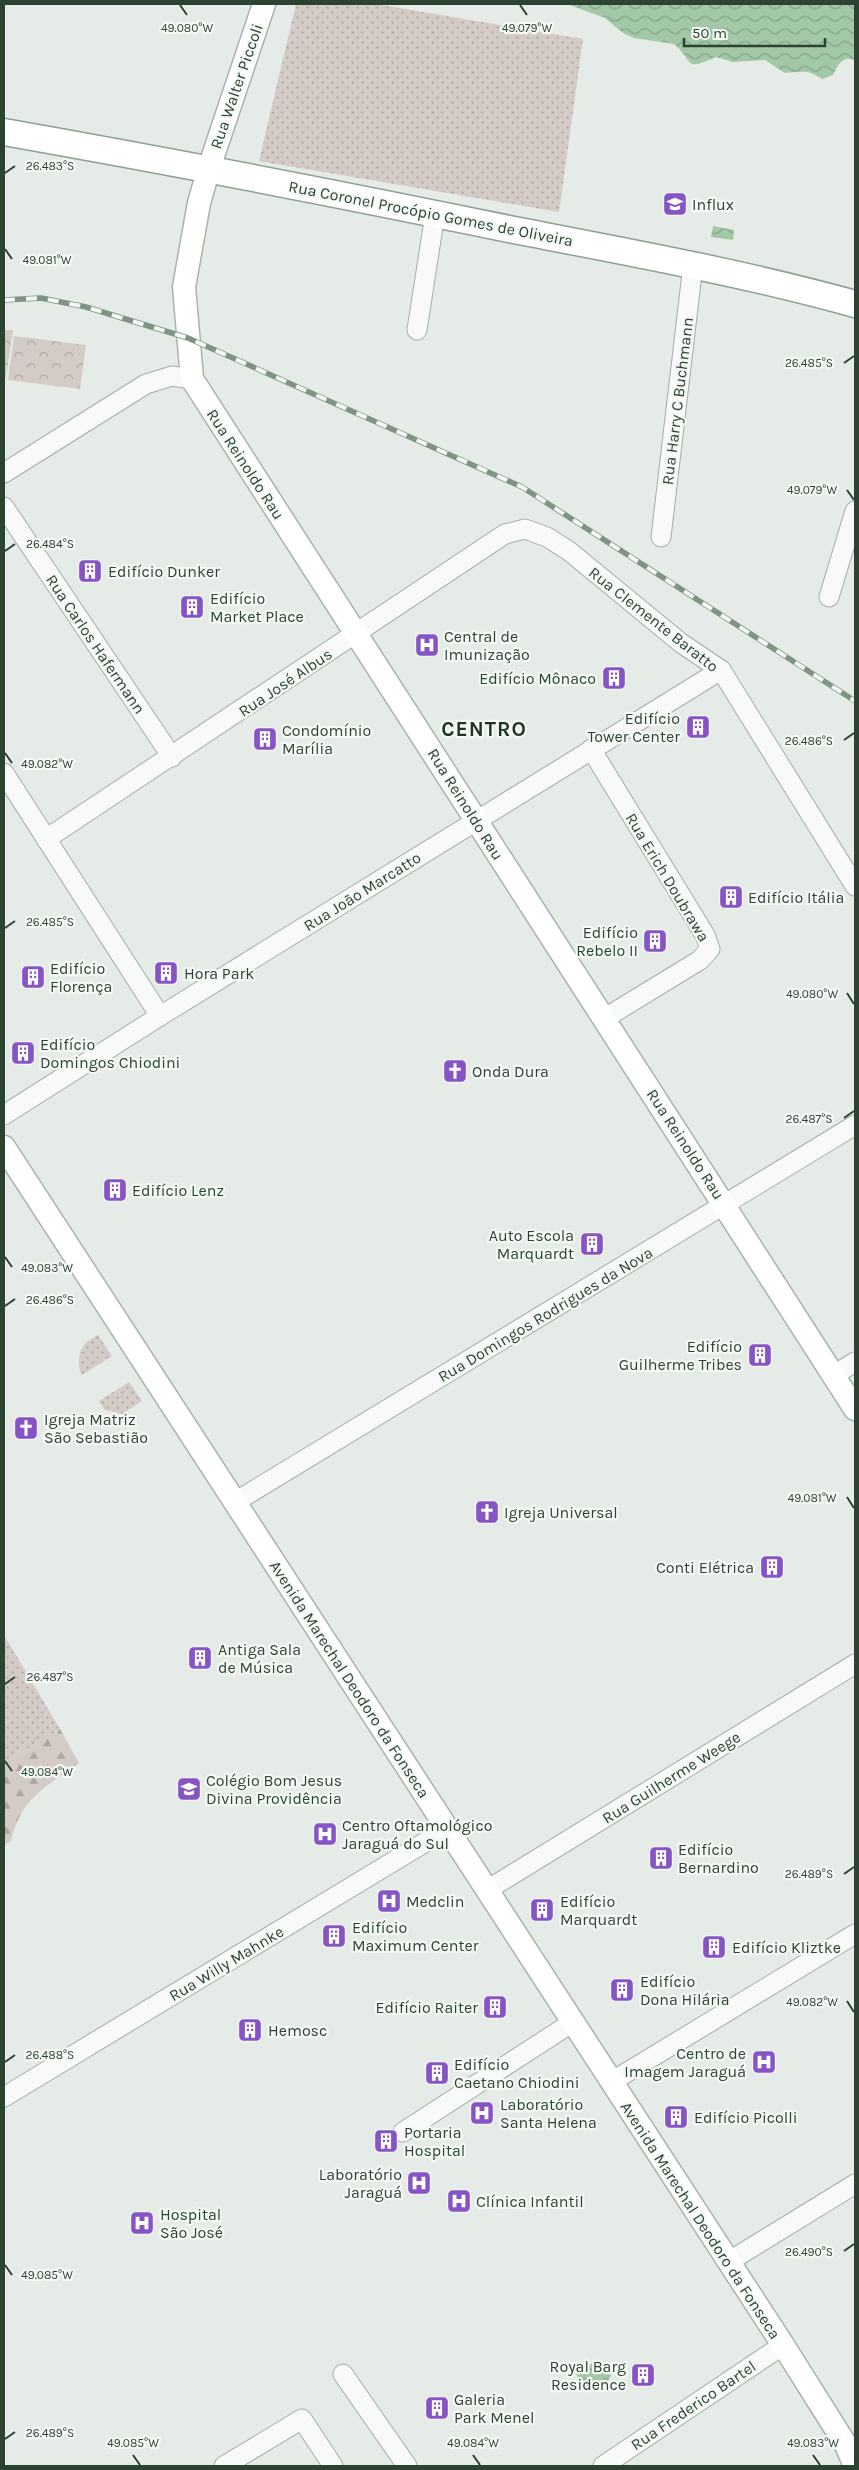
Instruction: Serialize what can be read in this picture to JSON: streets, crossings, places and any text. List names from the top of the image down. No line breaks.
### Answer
{"streets":{"highway":["Rua Coronel Procópio Gomes de Oliveira"],"main road":["Rua Walter Piccoli","Rua Reinoldo Rau","Avenida Marechal Deodoro da Fonseca"],"street":["Rua Harry C Buchmann","Rua Clemente Baratto","Rua Carlos Hafermann","Rua José Albus","Rua Erich Doubrawa","Rua João Marcatto","Rua Domingos Rodrigues da Nova","Rua Guilherme Weege","Rua Willy Mahnke","Rua Frederico Bartel"]},"crossings":[["Rua Walter Piccoli","Rua Coronel Procópio Gomes de Oliveira"],["Rua Walter Piccoli","Rua Reinoldo Rau"],["Rua Coronel Procópio Gomes de Oliveira","Rua Harry C Buchmann"],["Rua Coronel Procópio Gomes de Oliveira","Rua Reinoldo Rau"],["Rua Reinoldo Rau","Rua José Albus"],["Rua Reinoldo Rau","Rua Erich Doubrawa"],["Rua Reinoldo Rau","Rua João Marcatto"],["Rua Reinoldo Rau","Rua Domingos Rodrigues da Nova"],["Rua Clemente Baratto","Rua José Albus"],["Rua Clemente Baratto","Rua João Marcatto"],["Rua Carlos Hafermann","Rua José Albus"],["Rua Erich Doubrawa","Rua João Marcatto"],["Rua Domingos Rodrigues da Nova","Avenida Marechal Deodoro da Fonseca"],["Avenida Marechal Deodoro da Fonseca","Rua Guilherme Weege"],["Avenida Marechal Deodoro da Fonseca","Rua Willy Mahnke"],["Avenida Marechal Deodoro da Fonseca","Rua Frederico Bartel"]],"districts":["CENTRO"],"places":{"school or university":["Influx","Colégio Bom Jesus Divina Providência"],"building":["Edifício Dunker","Edifício Market Place","Edifício Mônaco","Edifício Tower Center","Condomínio Marília","Edifício Itália","Edifício Rebelo II","Hora Park","Edifício Florença","Edifício Domingos Chiodini","Edifício Lenz","Auto Escola Marquardt","Edifício Guilherme Tribes","Conti Elétrica","Antiga Sala de Música","Edifício Bernardino","Edifício Marquardt","Edifício Maximum Center","Edifício Kliztke","Edifício Dona Hilária","Edifício Raiter","Hemosc","Edifício Caetano Chiodini","Edifício Picolli","Portaria Hospital","Royal Barg Residence","Galeria Park Menel"],"hospital":["Central de Imunização","Centro Oftamológico Jaraguá do Sul","Medclin","Centro de Imagem Jaraguá","Laboratório Santa Helena","Laboratório Jaraguá","Clínica Infantil","Hospital São José"],"church":["Onda Dura","Igreja Matriz São Sebastião","Igreja Universal"]},"scale_bar":"50 m","coordinates":["49.080°W","49.079°W","26.483°S","49.081°W","26.485°S","26.484°S","26.486°S","49.082°W","26.487°S","49.083°W","49.084°W","26.489°S","26.488°S","26.490°S","49.085°W"]}
